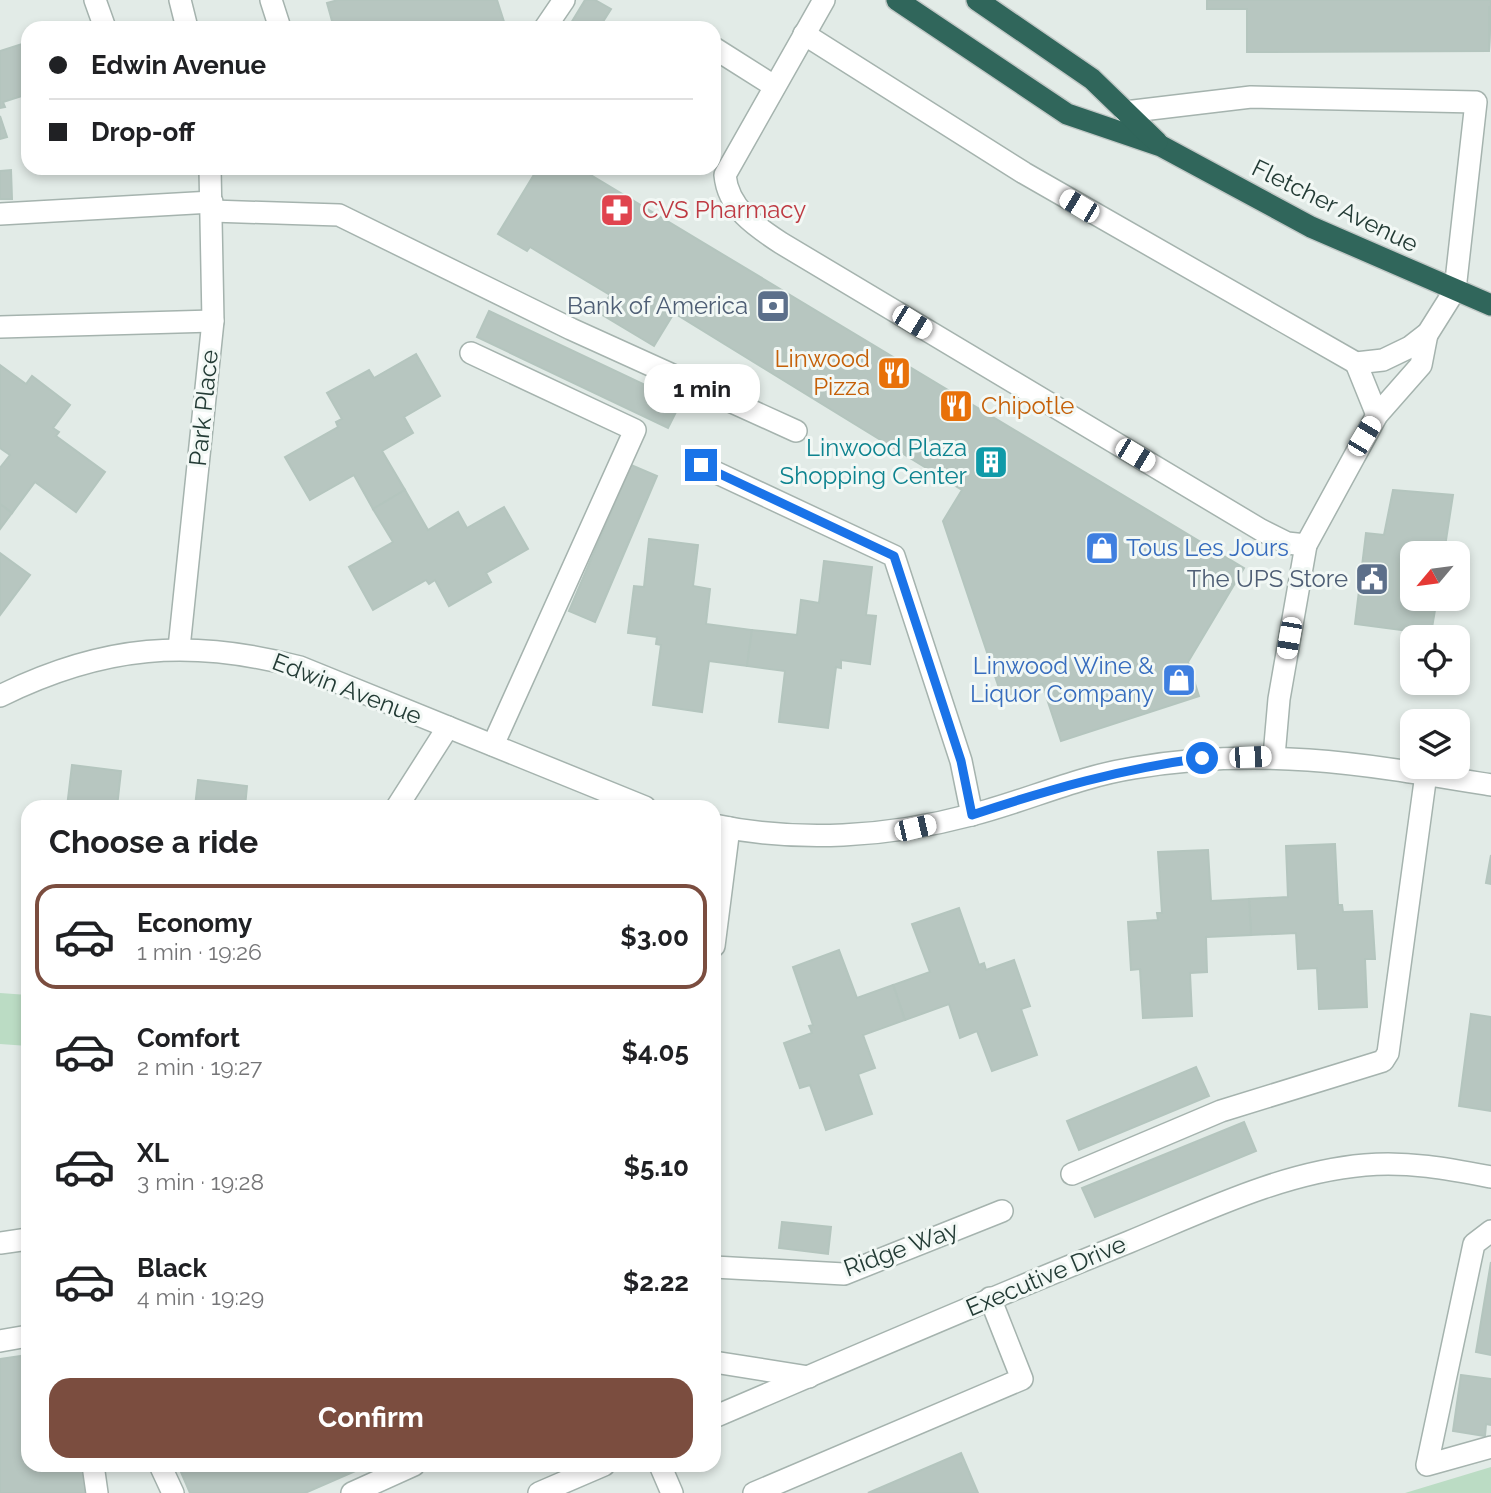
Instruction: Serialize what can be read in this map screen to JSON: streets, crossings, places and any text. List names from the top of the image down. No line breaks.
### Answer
{"streets":{"highway":["Fletcher Avenue"],"street":["Park Place","Edwin Avenue","Ridge Way","Executive Drive"]},"crossings":[["Park Place","Edwin Avenue"]],"places":{"pharmacy":["CVS Pharmacy"],"bank":["Bank of America"],"restaurant":["Linwood Pizza","Chipotle"],"building":["Linwood Plaza Shopping Center"],"shop":["Tous Les Jours","Linwood Wine & Liquor Company"],"public building":["The UPS Store"]},"north":"bottom left","page":{"banner":["Edwin Avenue","Drop-off"],"bubble":"1 min","heading":"Choose a ride","list":[{"name":"Economy","note":"1 min · 19:26","value":"$3.00"},{"name":"Comfort","note":"2 min · 19:27","value":"$4.05"},{"name":"XL","note":"3 min · 19:28","value":"$5.10"},{"name":"Black","note":"4 min · 19:29","value":"$2.22"}],"buttons":"Confirm"}}
